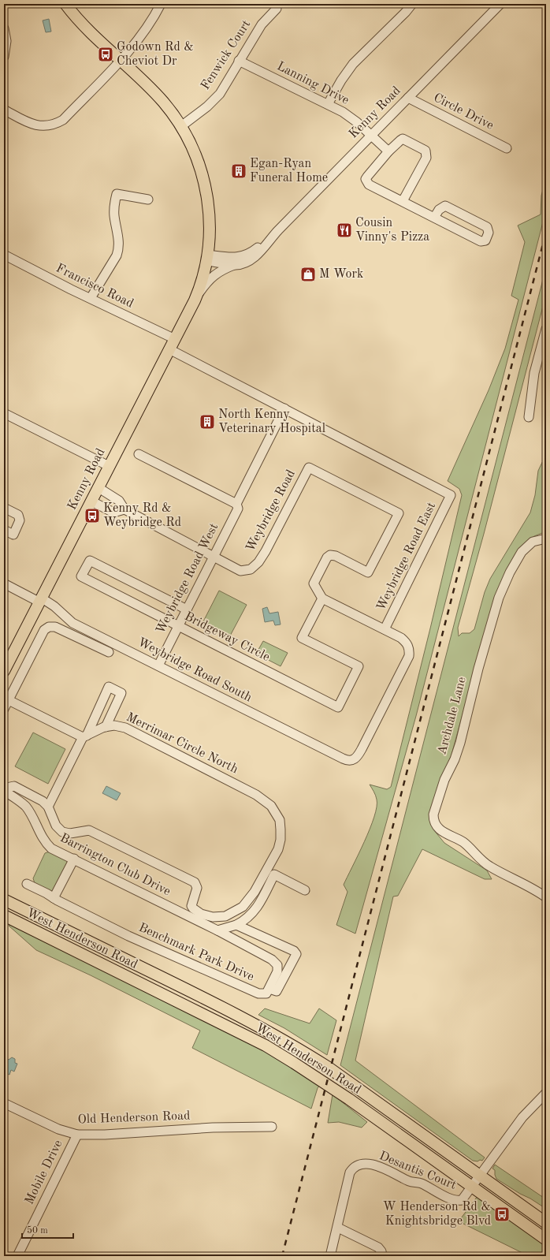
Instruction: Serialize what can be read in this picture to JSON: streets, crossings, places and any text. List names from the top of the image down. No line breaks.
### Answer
{"streets":{"main road":["Kenny Road","West Henderson Road"],"street":["Fenwick Court","Lanning Drive","Circle Drive","Francisco Road","Weybridge Road","Weybridge Road East","Weybridge Road West","Bridgeway Circle","Weybridge Road South","Archdale Lane","Merrimar Circle North","Barrington Club Drive","Benchmark Park Drive","Old Henderson Road","Desantis Court","Mobile Drive"]},"crossings":[["Fenwick Court","Lanning Drive"],["Lanning Drive","Kenny Road"],["Circle Drive","Kenny Road"],["Kenny Road","Francisco Road"],["Kenny Road","Weybridge Road"],["Kenny Road","Weybridge Road South"],["Weybridge Road","Weybridge Road East"],["Weybridge Road","Weybridge Road West"],["Weybridge Road","Bridgeway Circle"],["Weybridge Road East","Weybridge Road West"],["Weybridge Road East","Bridgeway Circle"],["Weybridge Road East","Weybridge Road South"],["Weybridge Road West","Bridgeway Circle"],["Weybridge Road West","Weybridge Road South"],["Barrington Club Drive","Benchmark Park Drive"],["West Henderson Road","Desantis Court"],["Old Henderson Road","Mobile Drive"]],"places":{"bus stop":["Godown Rd & Cheviot Dr","Kenny Rd & Weybridge Rd","W Henderson Rd & Knightsbridge Blvd"],"building":["Egan-Ryan Funeral Home","North Kenny Veterinary Hospital"],"restaurant":["Cousin Vinny's Pizza"],"shop":["M Work"]},"scale_bar":"50 m"}
